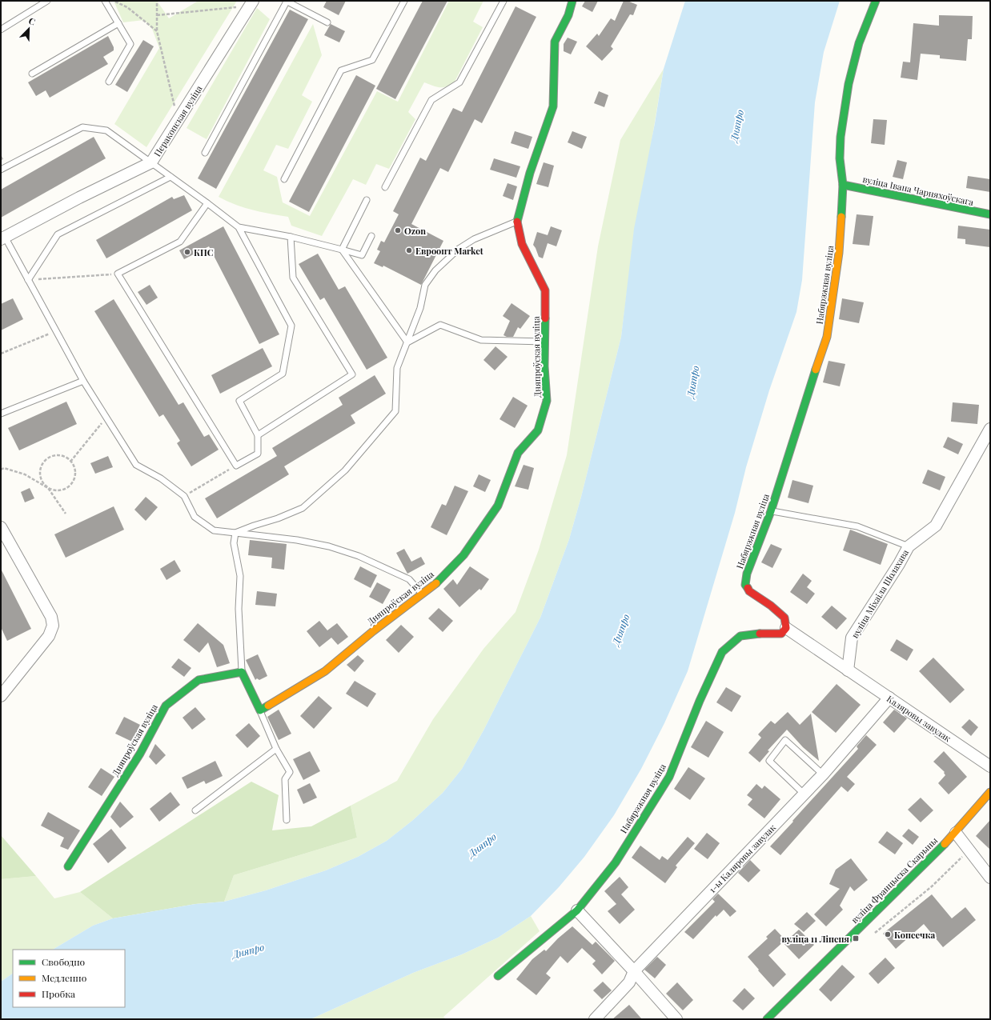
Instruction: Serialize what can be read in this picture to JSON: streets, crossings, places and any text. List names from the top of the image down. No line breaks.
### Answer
{"streets":{"street":["Перакопская вуліца","вуліца Івана Чарняхоўскага","Набярэжная вуліца","Дняпроўская вуліца","вуліца Міхаіла Шолахава","Каляровы завулак","1-ы Каляровы завулак","вуліца Францыска Скарыны"]},"crossings":[["вуліца Івана Чарняхоўскага","Набярэжная вуліца"],["Набярэжная вуліца","Каляровы завулак"],["вуліца Міхаіла Шолахава","Каляровы завулак"],["Каляровы завулак","1-ы Каляровы завулак"]],"water":["Дняпро"],"places":{"other":["Ozon","Евроопт Market","КПС","Копеечка"],"transit":["вуліца 11 Ліпеня"]},"legend":["Свободно","Медленно","Пробка"],"north":"top right"}
